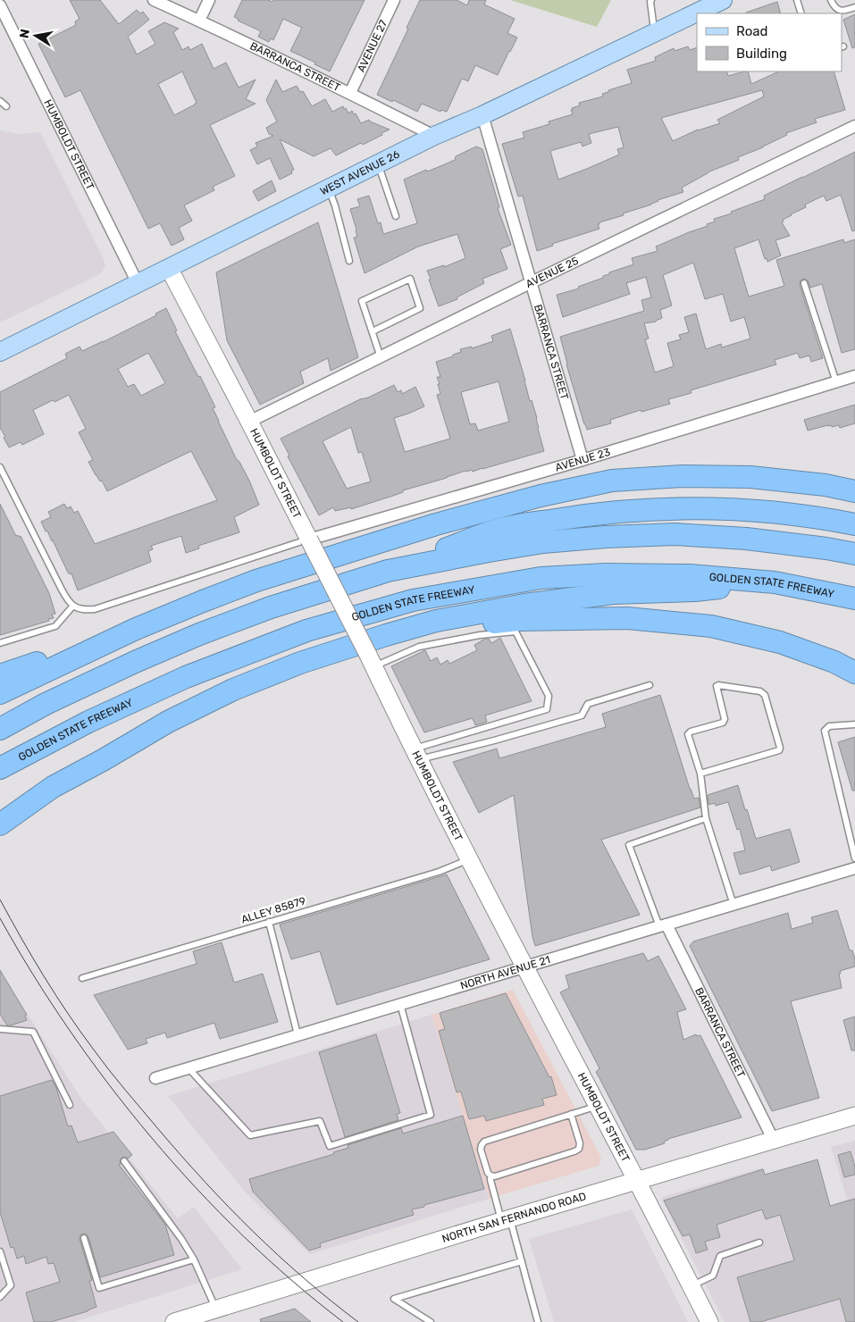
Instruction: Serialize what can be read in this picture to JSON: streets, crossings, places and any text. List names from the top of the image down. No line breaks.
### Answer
{"streets":{"highway":["GOLDEN STATE FREEWAY"],"main road":["WEST AVENUE 26"],"street":["AVENUE 27","BARRANCA STREET","HUMBOLDT STREET","AVENUE 25","AVENUE 23","NORTH AVENUE 21","NORTH SAN FERNANDO ROAD"],"lane":["ALLEY 85879"]},"crossings":[["AVENUE 27","BARRANCA STREET"],["BARRANCA STREET","WEST AVENUE 26"],["BARRANCA STREET","AVENUE 25"],["BARRANCA STREET","AVENUE 23"],["BARRANCA STREET","NORTH AVENUE 21"],["BARRANCA STREET","NORTH SAN FERNANDO ROAD"],["HUMBOLDT STREET","WEST AVENUE 26"],["HUMBOLDT STREET","AVENUE 25"],["HUMBOLDT STREET","AVENUE 23"],["HUMBOLDT STREET","ALLEY 85879"],["HUMBOLDT STREET","NORTH AVENUE 21"],["HUMBOLDT STREET","NORTH SAN FERNANDO ROAD"]],"legend":["Road","Building"],"north":"left"}
